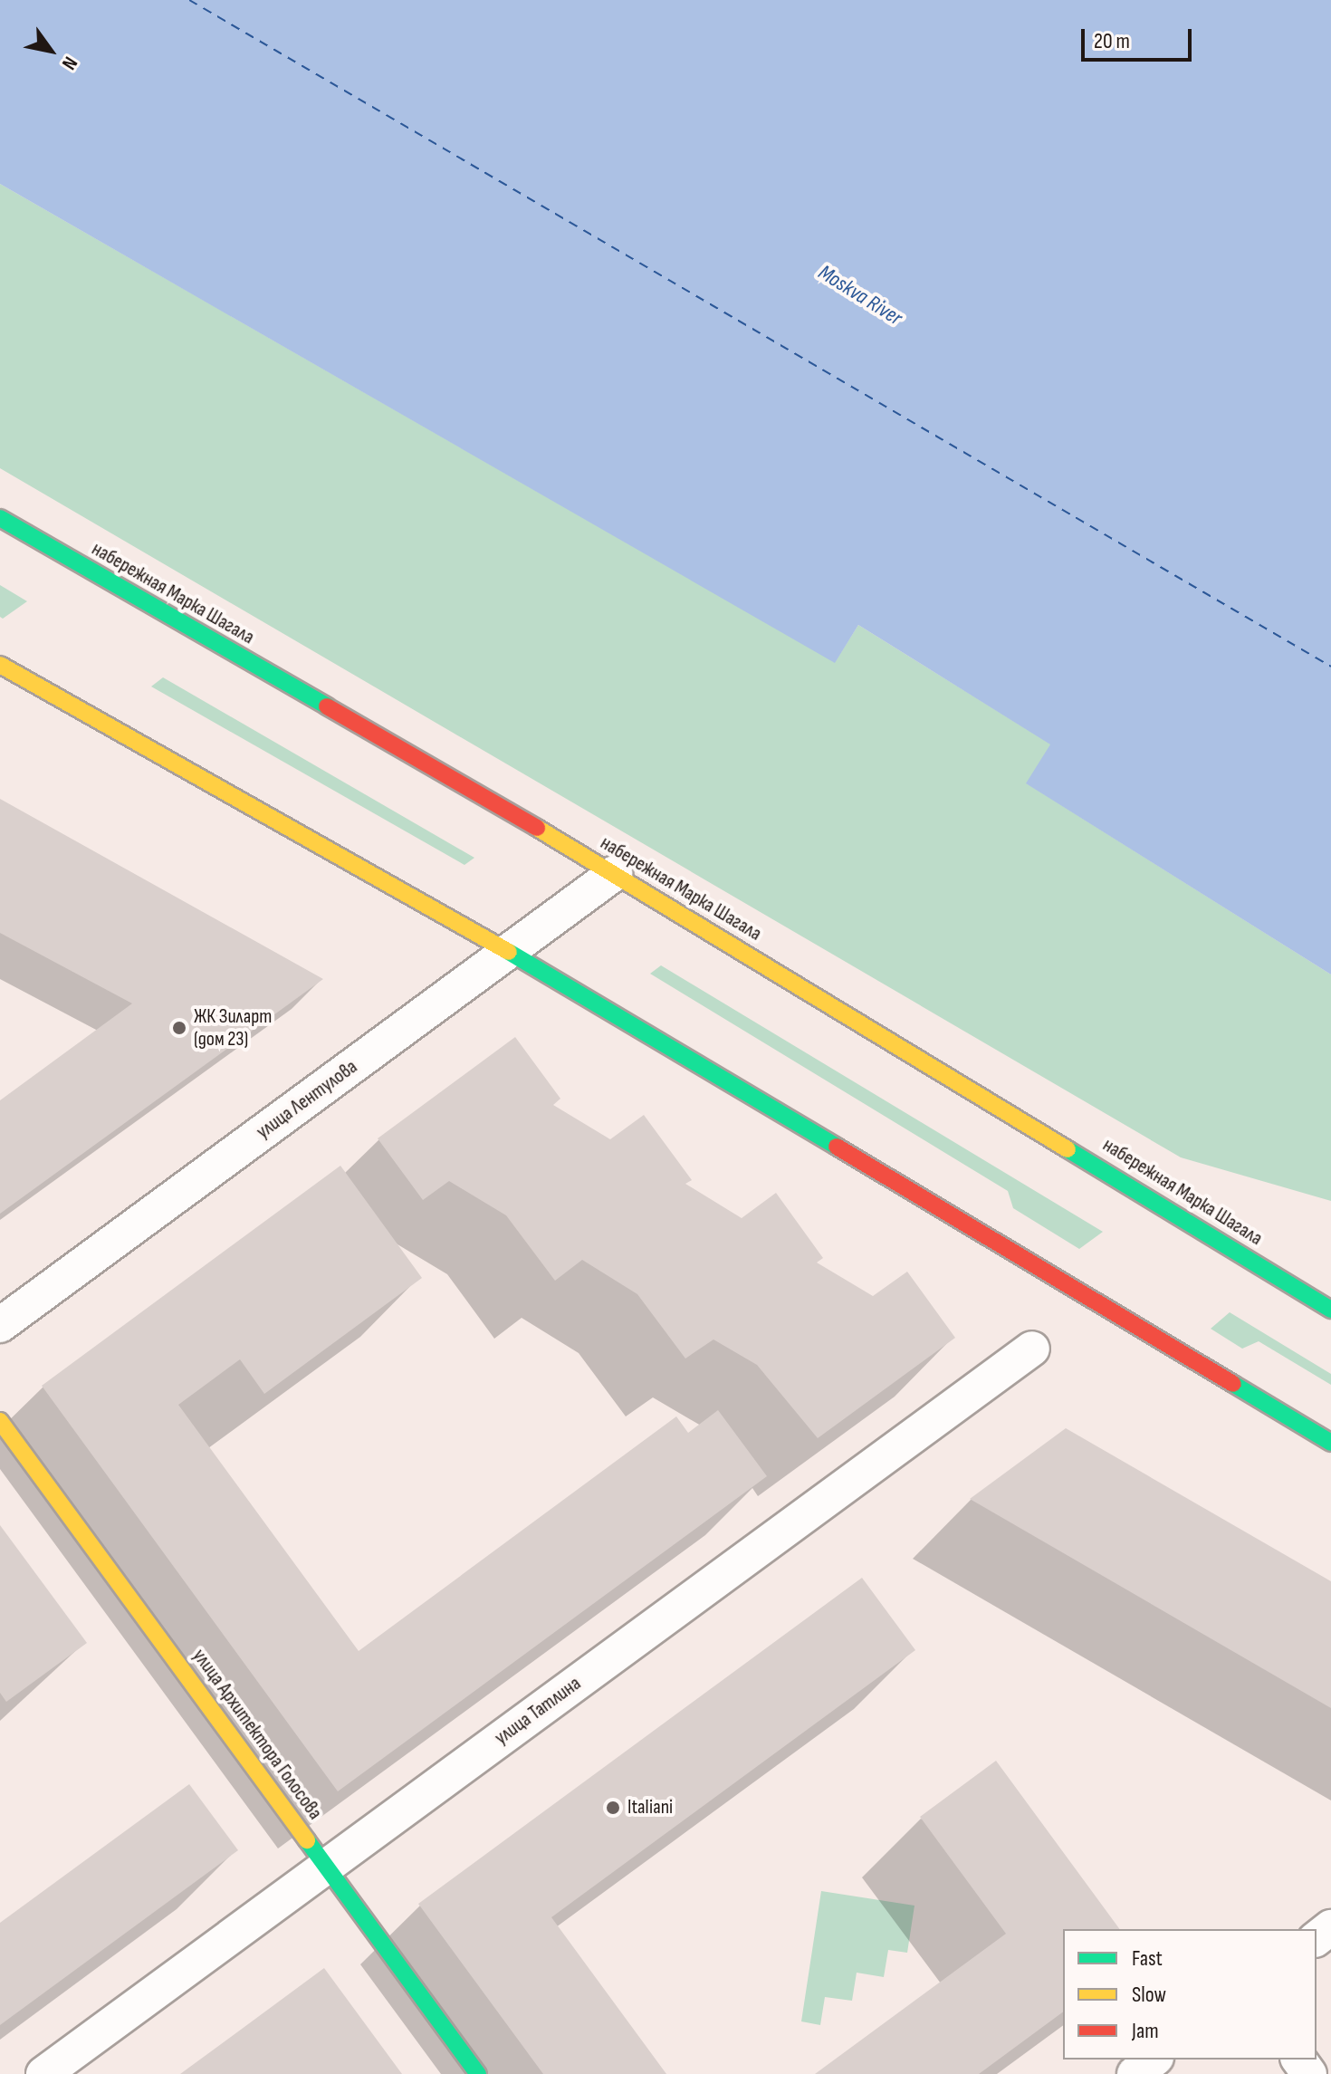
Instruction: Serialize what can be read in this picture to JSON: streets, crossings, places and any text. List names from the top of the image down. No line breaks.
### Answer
{"streets":{"street":["набережная Марка Шагала","улица Лентулова","улица Татлина","улица Архитектора Голосова"]},"crossings":[["набережная Марка Шагала","улица Лентулова"],["улица Татлина","улица Архитектора Голосова"]],"water":["Moskva River"],"places":["ЖК Зиларт (дом 23)","Italiani"],"legend":["Fast","Slow","Jam"],"scale_bar":"20 m","north":"bottom right"}
